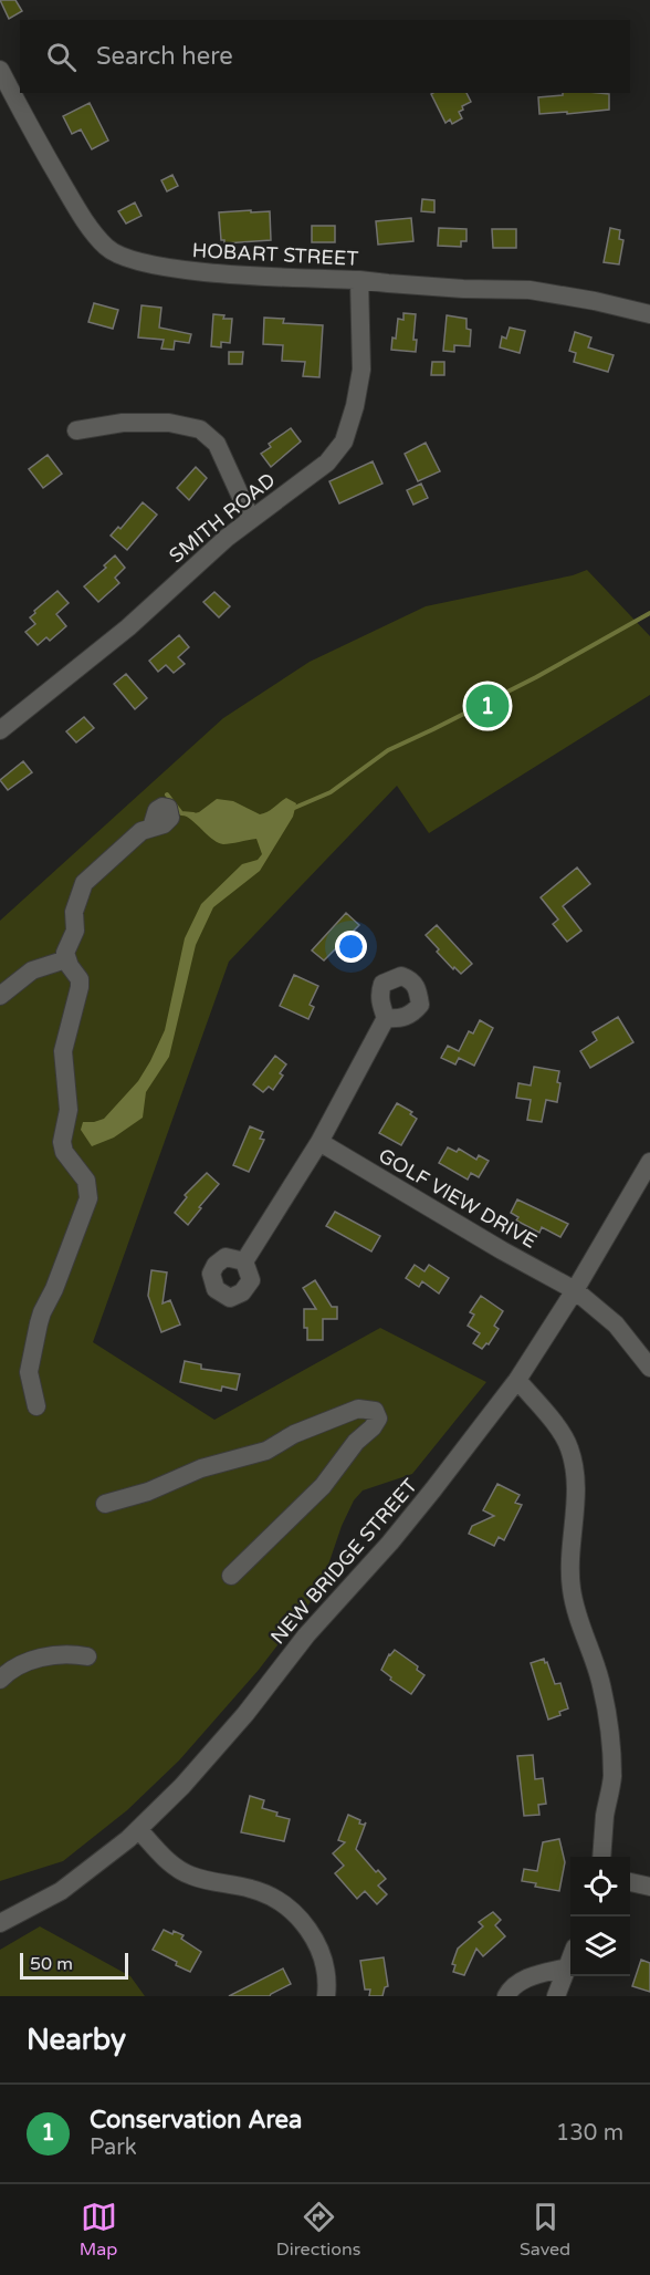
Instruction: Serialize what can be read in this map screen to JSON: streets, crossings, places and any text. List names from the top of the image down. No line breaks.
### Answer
{"streets":{"street":["HOBART STREET","SMITH ROAD","GOLF VIEW DRIVE","NEW BRIDGE STREET"]},"crossings":[["HOBART STREET","SMITH ROAD"],["GOLF VIEW DRIVE","NEW BRIDGE STREET"]],"scale_bar":"50 m","page":{"search":"Search here","pins":"1","scale":"50 m","heading":"Nearby","list":[{"mark":"1","name":"Conservation Area","note":"Park","value":"130 m"}],"nav":["Map","Directions","Saved"]}}
